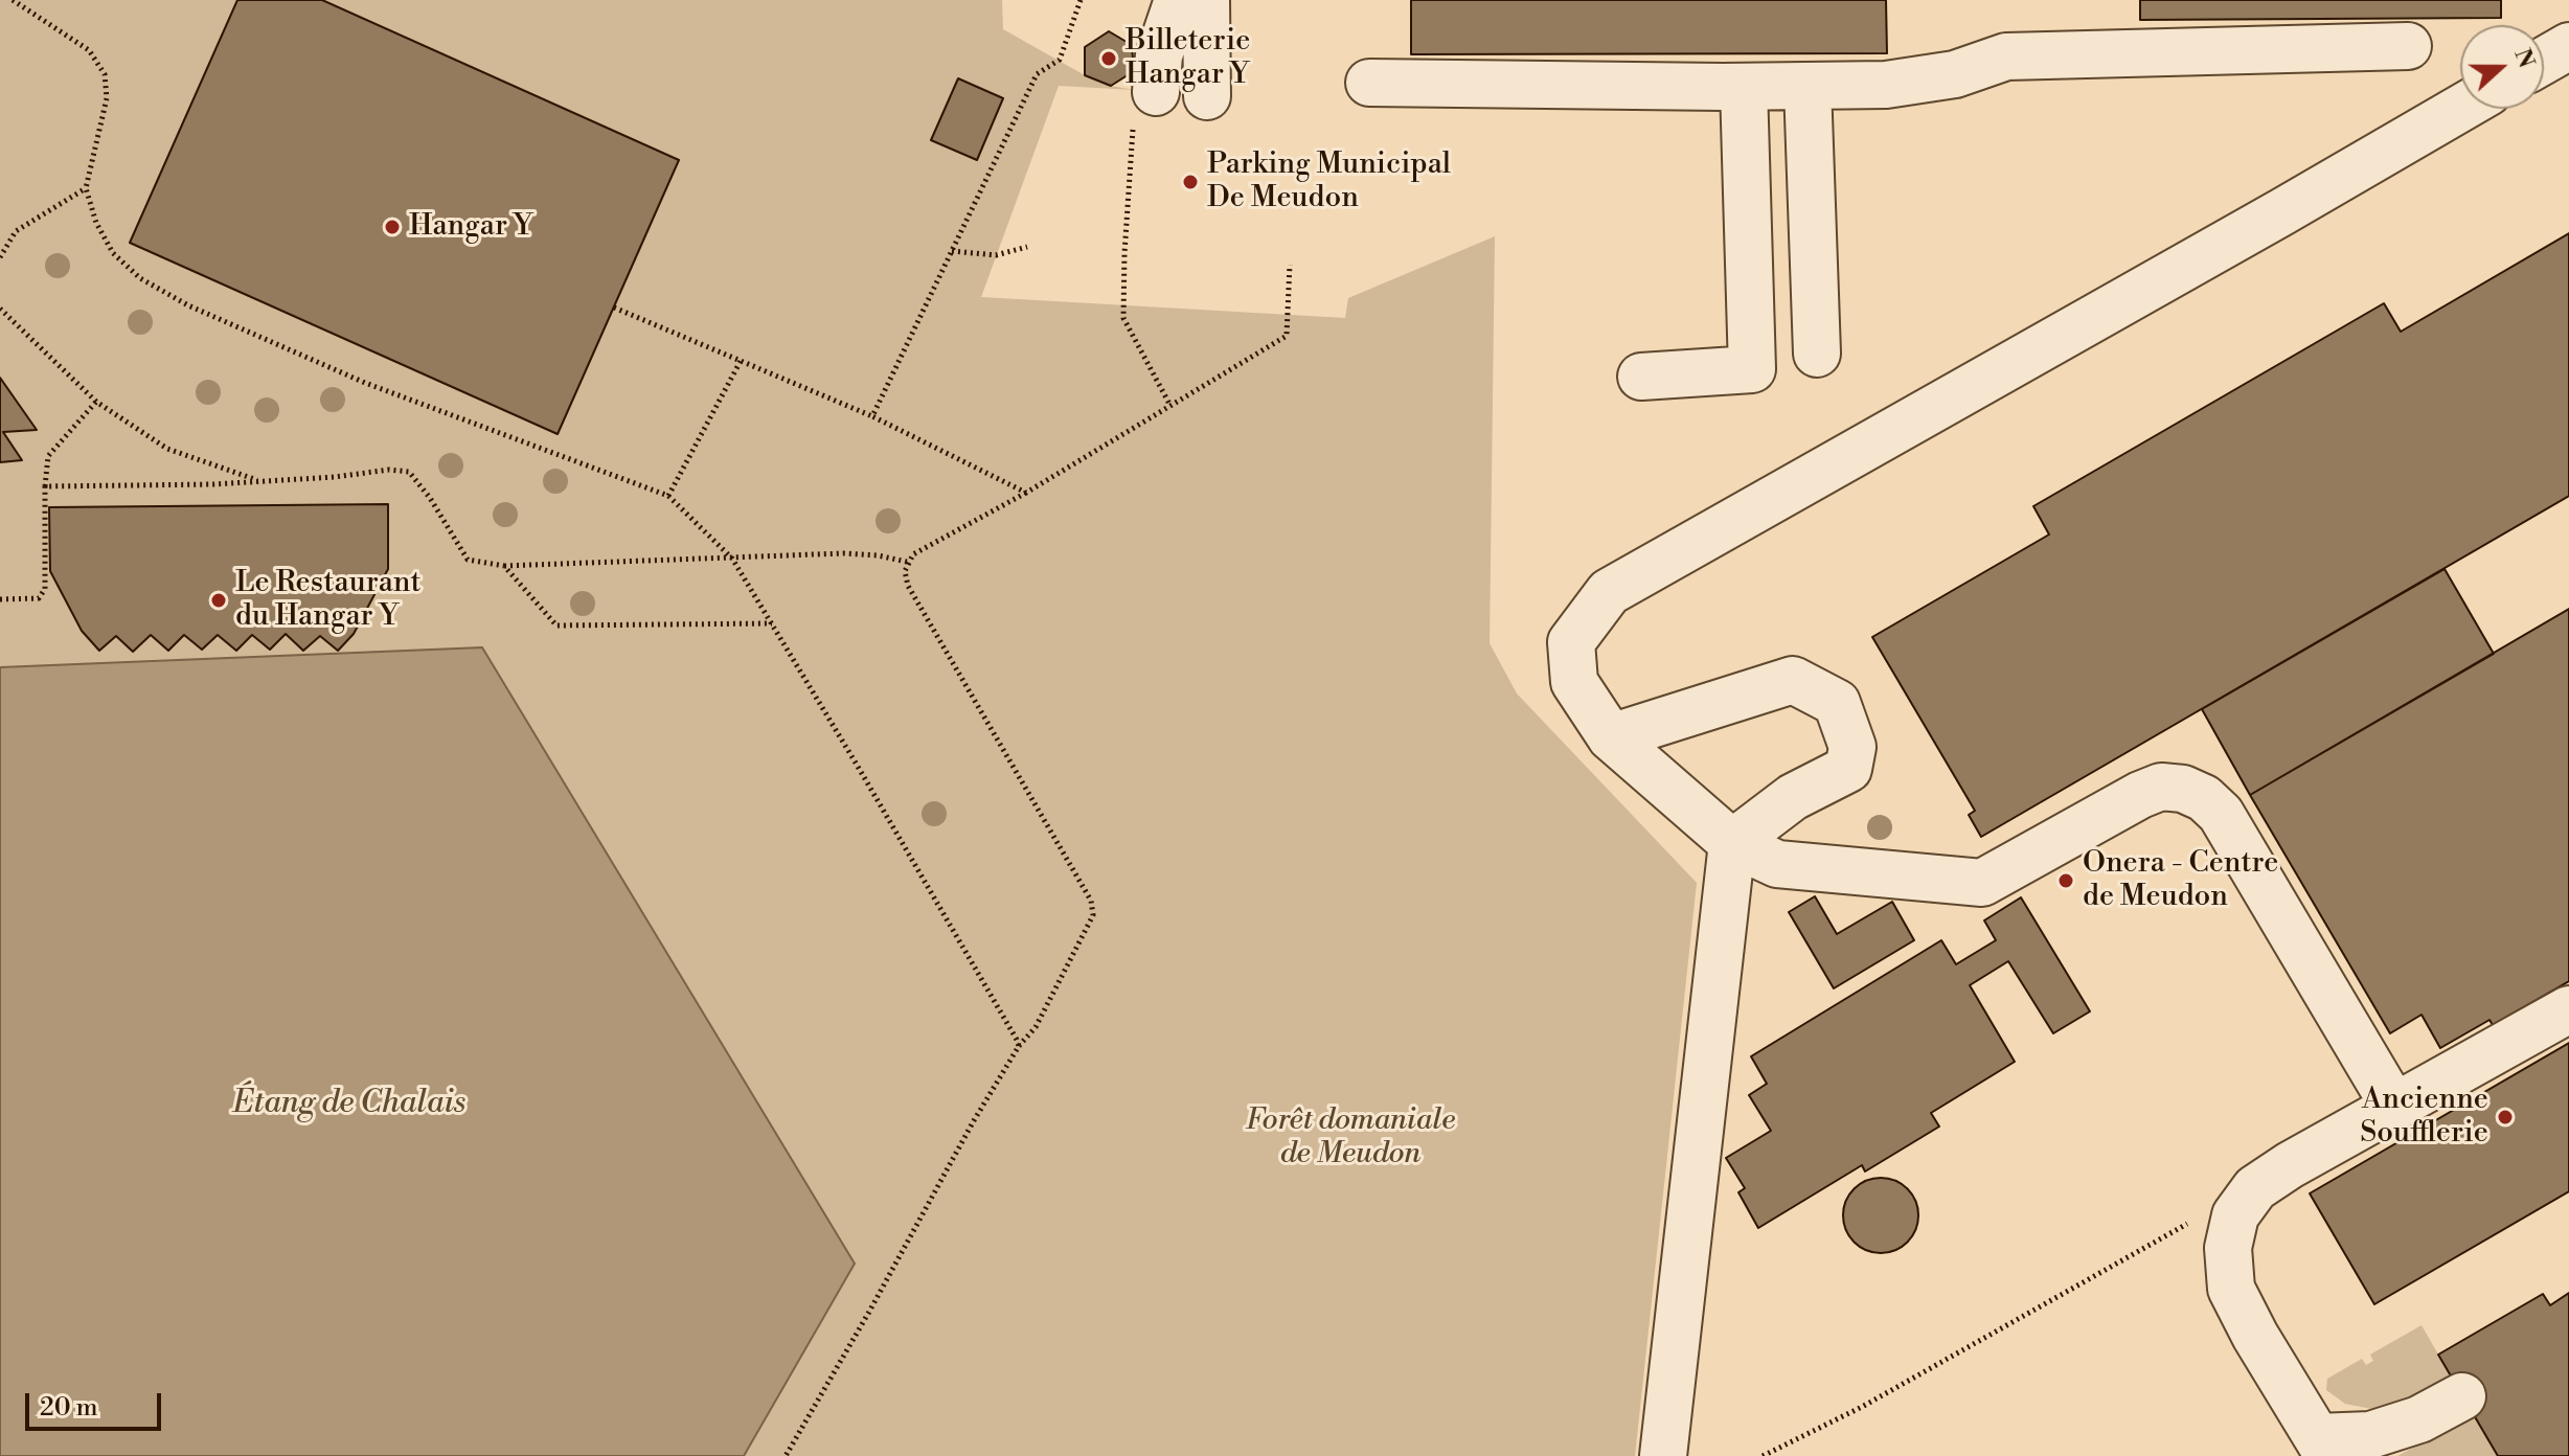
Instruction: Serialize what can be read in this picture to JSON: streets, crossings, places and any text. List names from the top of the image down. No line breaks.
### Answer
{"water":["Étang de Chalais"],"parks":["Forêt domaniale de Meudon"],"places":["Billeterie Hangar Y","Parking Municipal De Meudon","Hangar Y","Le Restaurant du Hangar Y","Onera - Centre de Meudon","Ancienne Soufflerie"],"scale_bar":"20 m","north":"right"}
